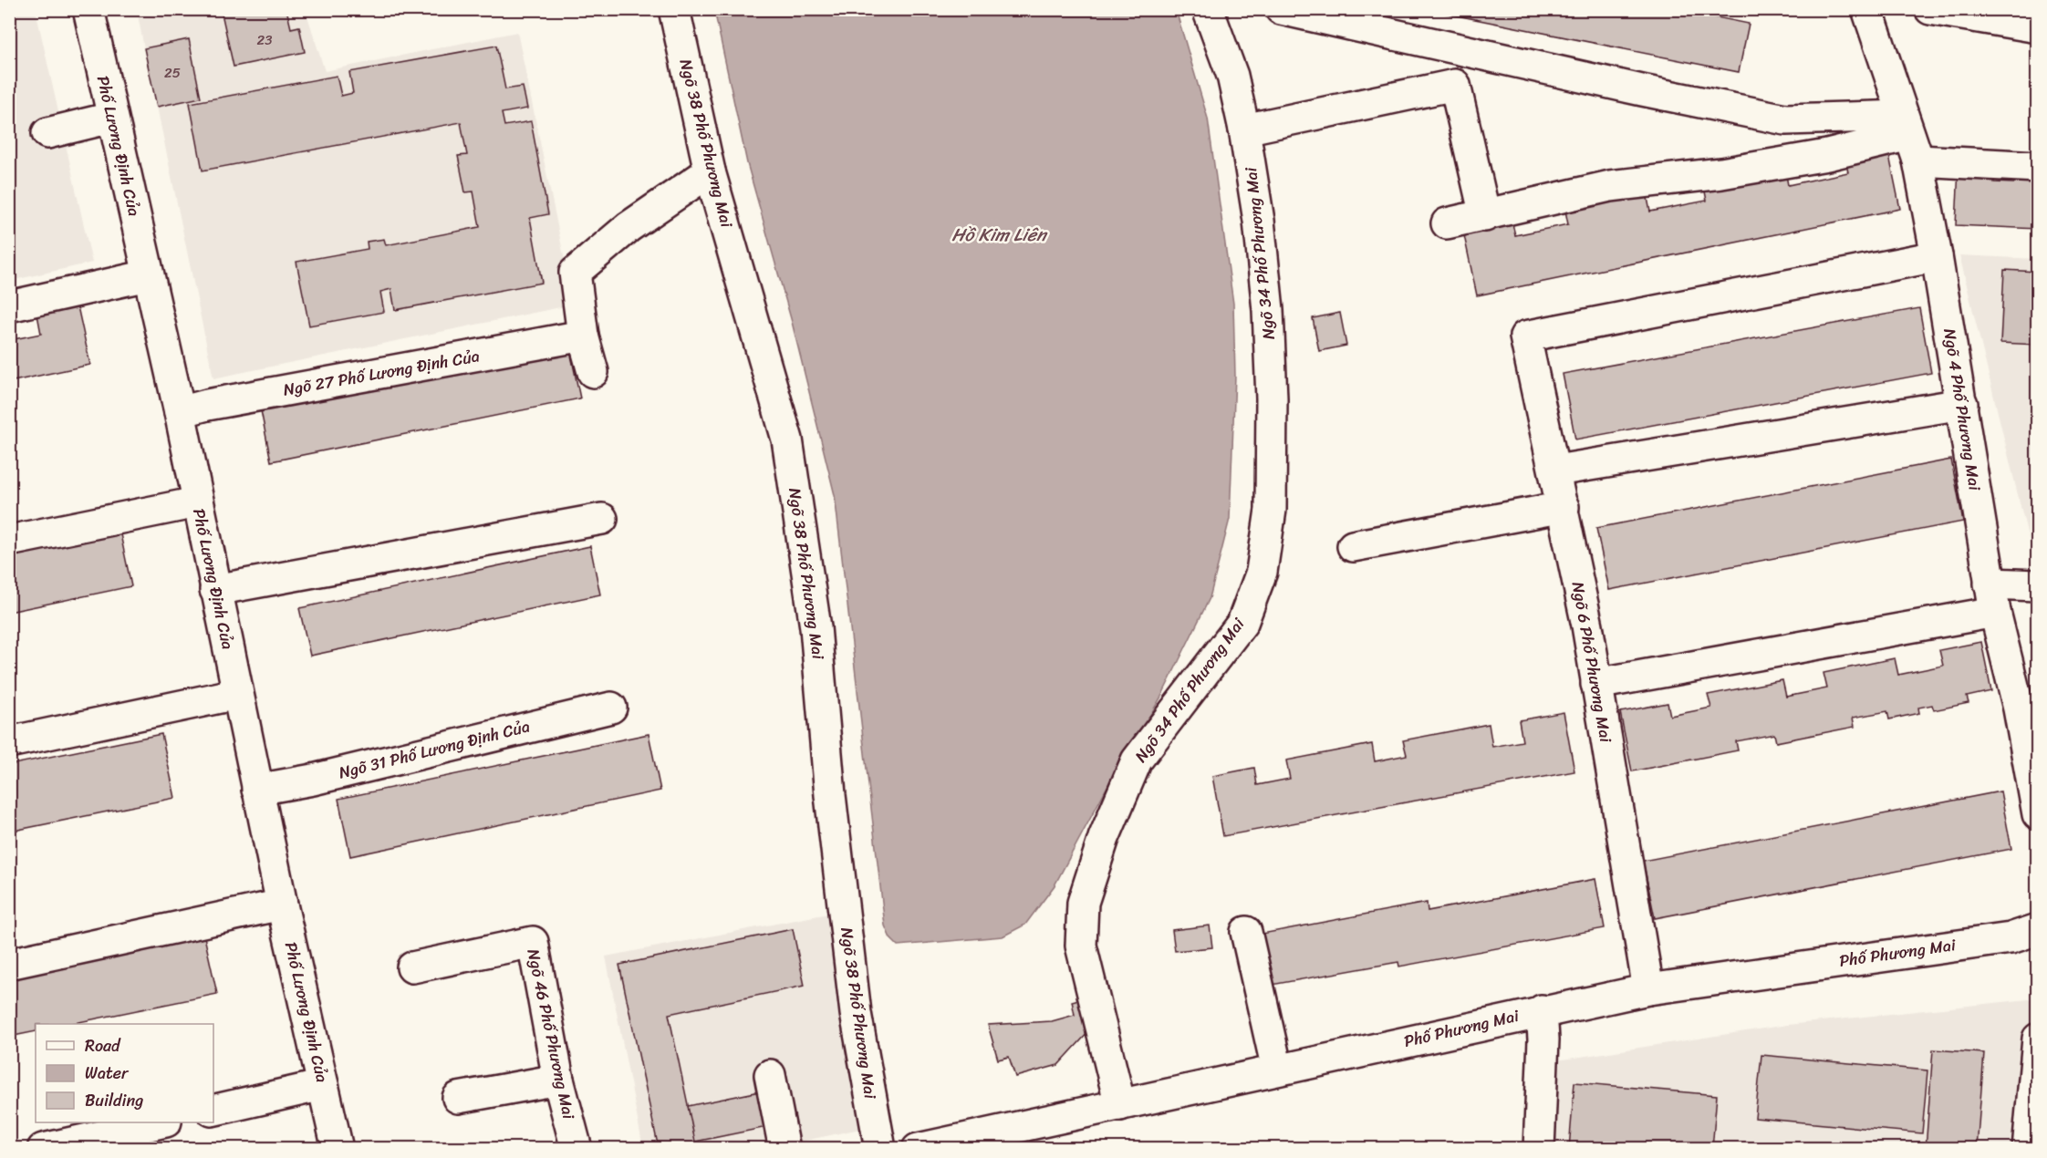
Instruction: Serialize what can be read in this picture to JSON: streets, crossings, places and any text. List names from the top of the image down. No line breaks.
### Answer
{"streets":{"street":["Ngõ 38 Phố Phương Mai","Phố Lương Định Của","Ngõ 34 Phố Phương Mai","Ngõ 27 Phố Lương Định Của","Ngõ 4 Phố Phương Mai","Ngõ 6 Phố Phương Mai","Ngõ 31 Phố Lương Định Của","Phố Phương Mai","Ngõ 46 Phố Phương Mai"]},"crossings":[["Phố Lương Định Của","Ngõ 27 Phố Lương Định Của"],["Phố Lương Định Của","Ngõ 31 Phố Lương Định Của"],["Ngõ 34 Phố Phương Mai","Phố Phương Mai"],["Ngõ 4 Phố Phương Mai","Ngõ 6 Phố Phương Mai"],["Ngõ 6 Phố Phương Mai","Phố Phương Mai"]],"water":["Hồ Kim Liên"],"house_numbers":["23","25"],"legend":["Road","Water","Building"]}
